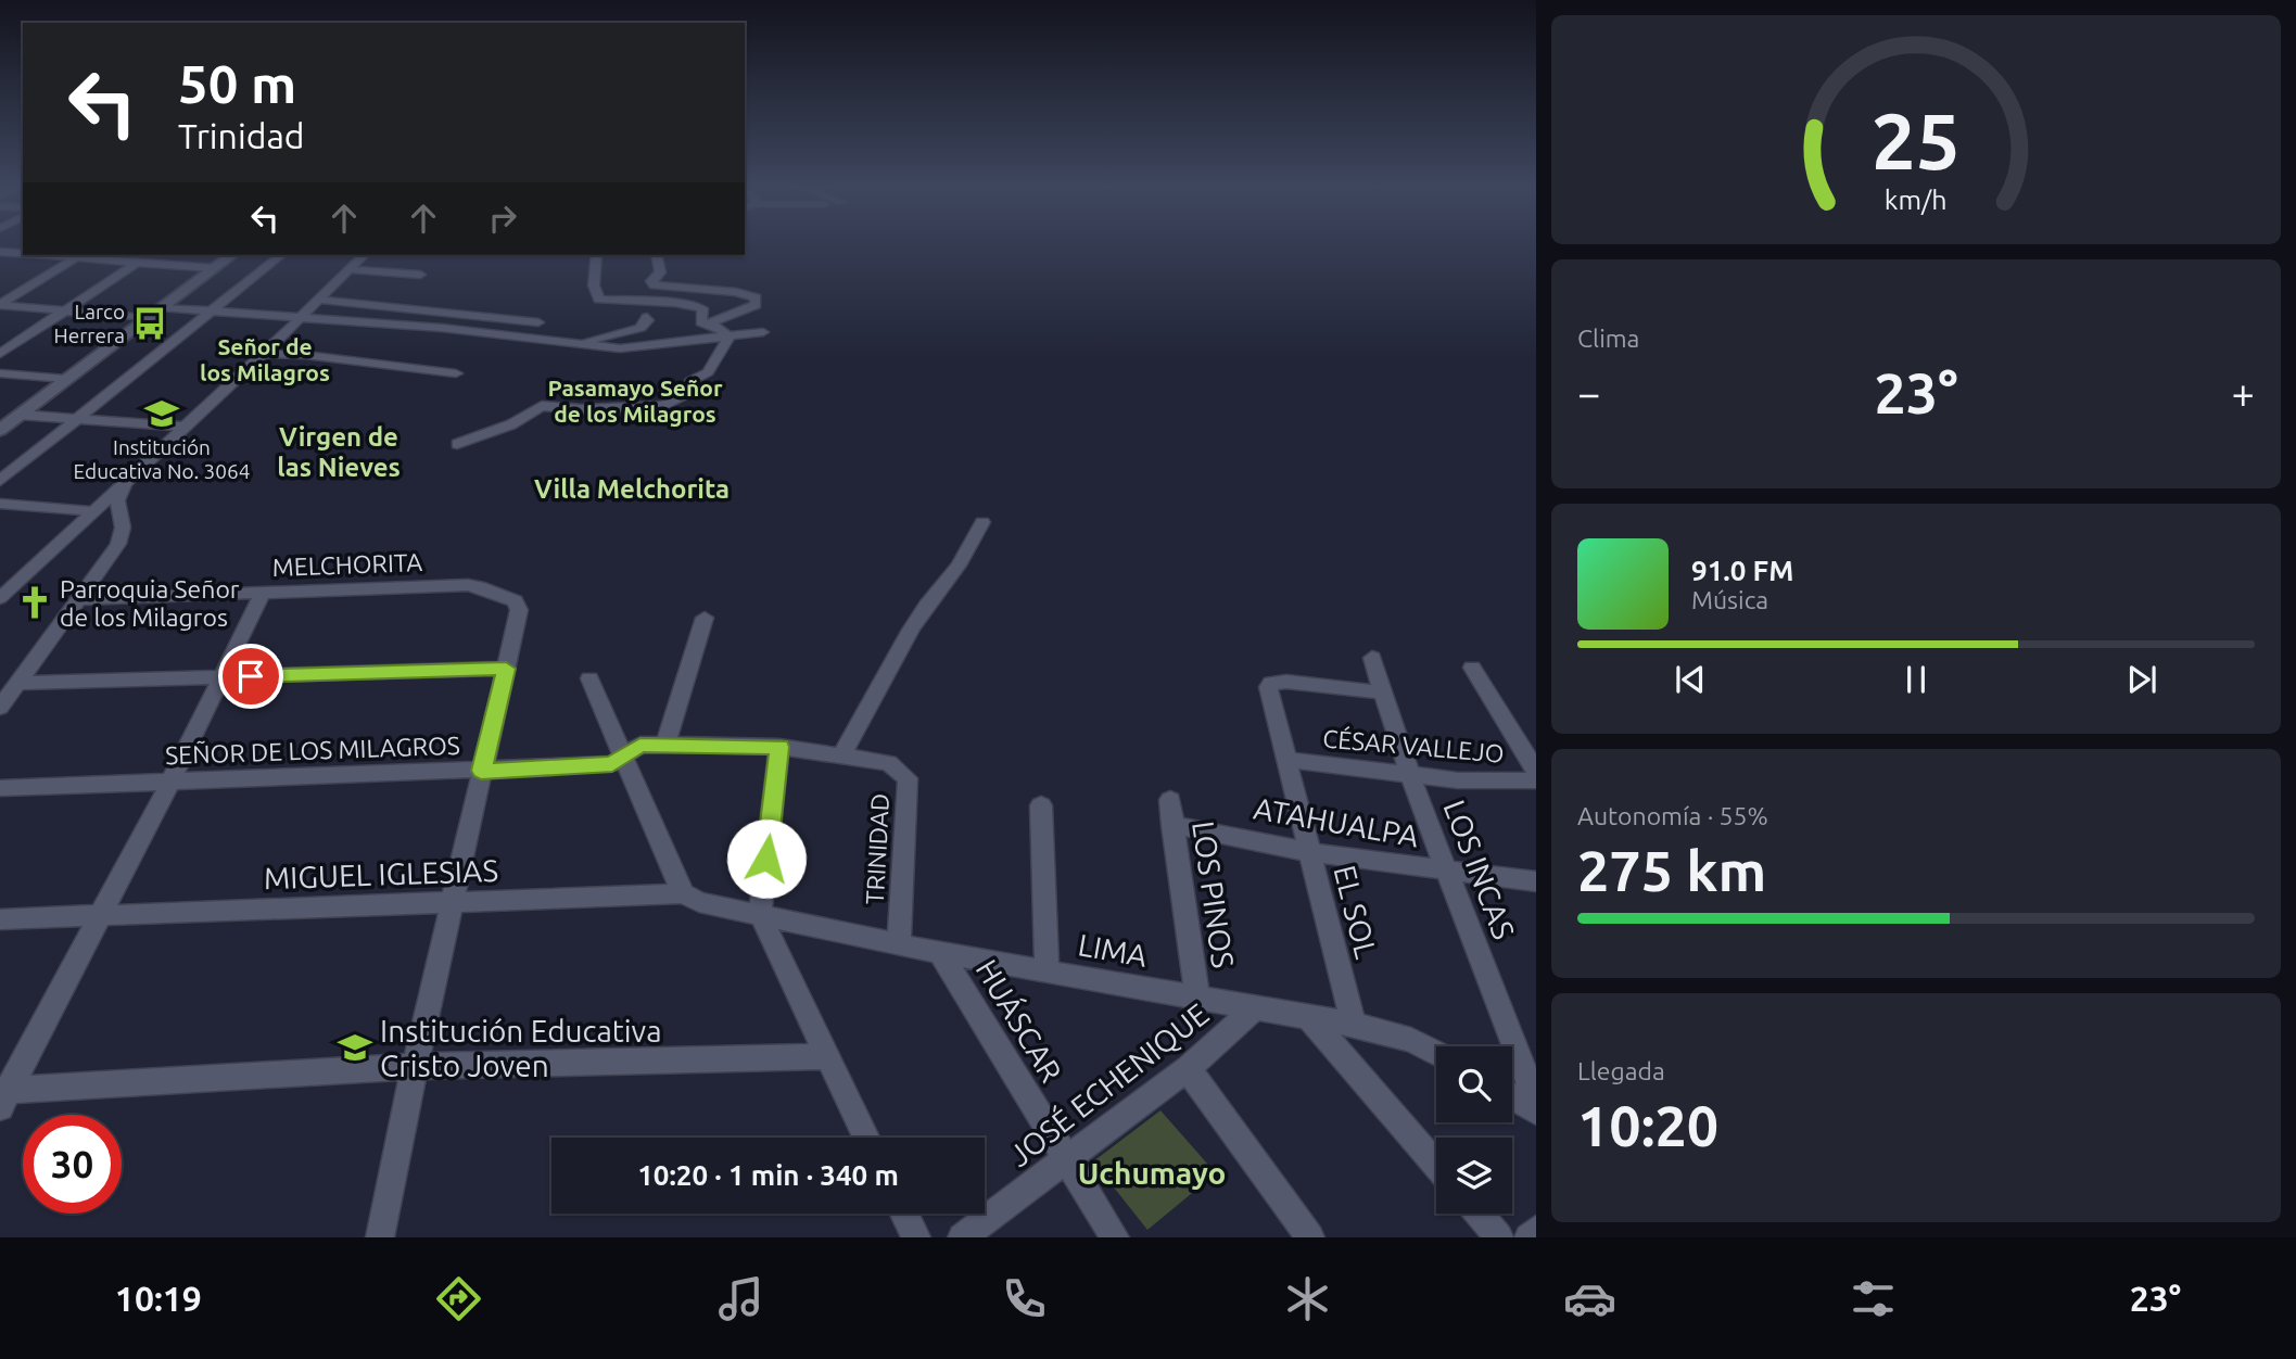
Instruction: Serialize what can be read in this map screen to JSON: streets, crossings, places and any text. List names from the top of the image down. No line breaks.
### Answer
{"streets":{"street":["MELCHORITA","CÉSAR VALLEJO","SEÑOR DE LOS MILAGROS","ATAHUALPA","TRINIDAD","LOS INCAS","MIGUEL IGLESIAS","LOS PINOS","EL SOL","LIMA","HUÁSCAR","JOSÉ ECHENIQUE"]},"crossings":[["CÉSAR VALLEJO","LOS INCAS"],["CÉSAR VALLEJO","EL SOL"],["SEÑOR DE LOS MILAGROS","TRINIDAD"],["ATAHUALPA","LOS INCAS"],["ATAHUALPA","LOS PINOS"],["ATAHUALPA","EL SOL"],["TRINIDAD","LIMA"],["LOS INCAS","EL SOL"],["MIGUEL IGLESIAS","LIMA"],["LOS PINOS","LIMA"],["EL SOL","LIMA"],["LIMA","HUÁSCAR"],["LIMA","JOSÉ ECHENIQUE"],["HUÁSCAR","JOSÉ ECHENIQUE"]],"districts":["Señor de los Milagros","Pasamayo Señor de los Milagros","Virgen de las Nieves","Villa Melchorita","Uchumayo"],"places":{"bus stop":["Larco Herrera"],"school or university":["Institución Educativa No. 3064","Institución Educativa Cristo Joven"],"church":["Parroquia Señor de los Milagros"]},"page":{"turn":["50 m","Trinidad"],"tile":["Clima",["Autonomía · 55%","275 km"],["Llegada","10:20"]],"heat":["−","23°","+"],"song":["91.0 FM","Música"],"limit":"30","trip":"10:20 · 1 min · 340 m","tabs":["10:19","23°"],"gauge":["25","km/h"]}}
